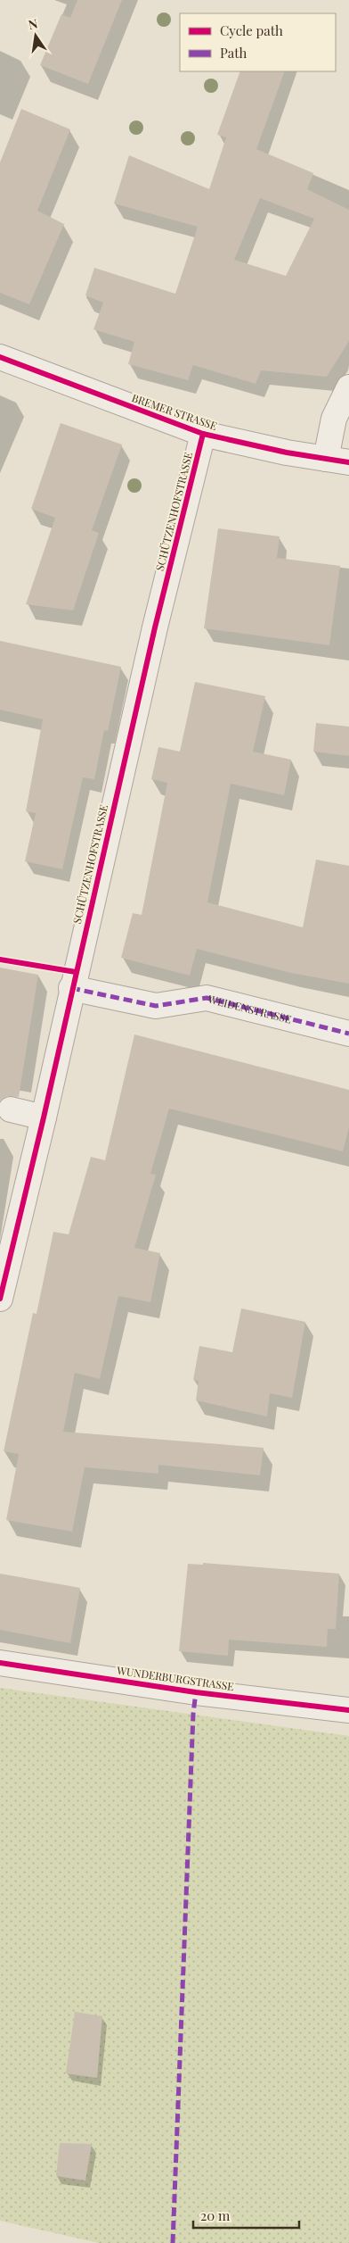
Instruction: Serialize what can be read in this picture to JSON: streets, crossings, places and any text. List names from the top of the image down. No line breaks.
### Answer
{"streets":{"street":["BREMER STRASSE","SCHÜTZENHOFSTRASSE","WEIDENSTRASSE","WUNDERBURGSTRASSE"]},"crossings":[["BREMER STRASSE","SCHÜTZENHOFSTRASSE"],["SCHÜTZENHOFSTRASSE","WEIDENSTRASSE"]],"legend":["Cycle path","Path"],"scale_bar":"20 m","north":"top"}
